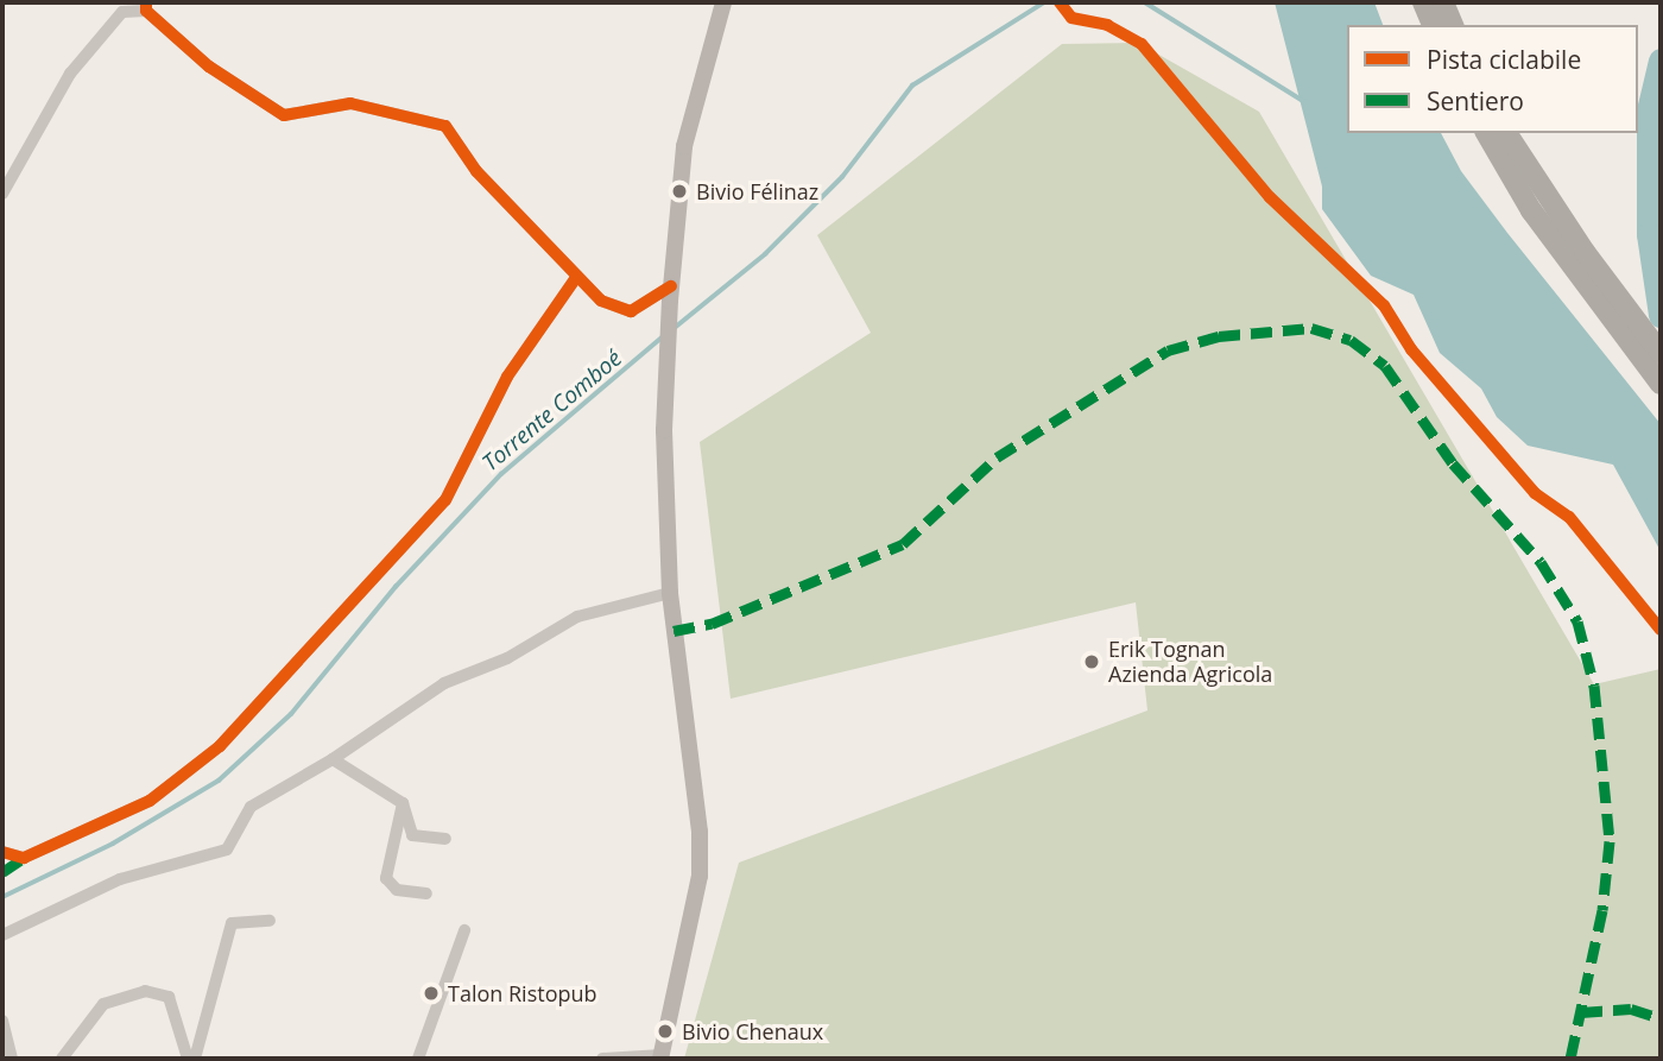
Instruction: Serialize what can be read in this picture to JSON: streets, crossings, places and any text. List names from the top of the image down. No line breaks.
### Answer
{"water":["Torrente Comboé"],"places":["Bivio Félinaz","Erik Tognan Azienda Agricola","Talon Ristopub","Bivio Chenaux"],"legend":["Pista ciclabile","Sentiero"]}
